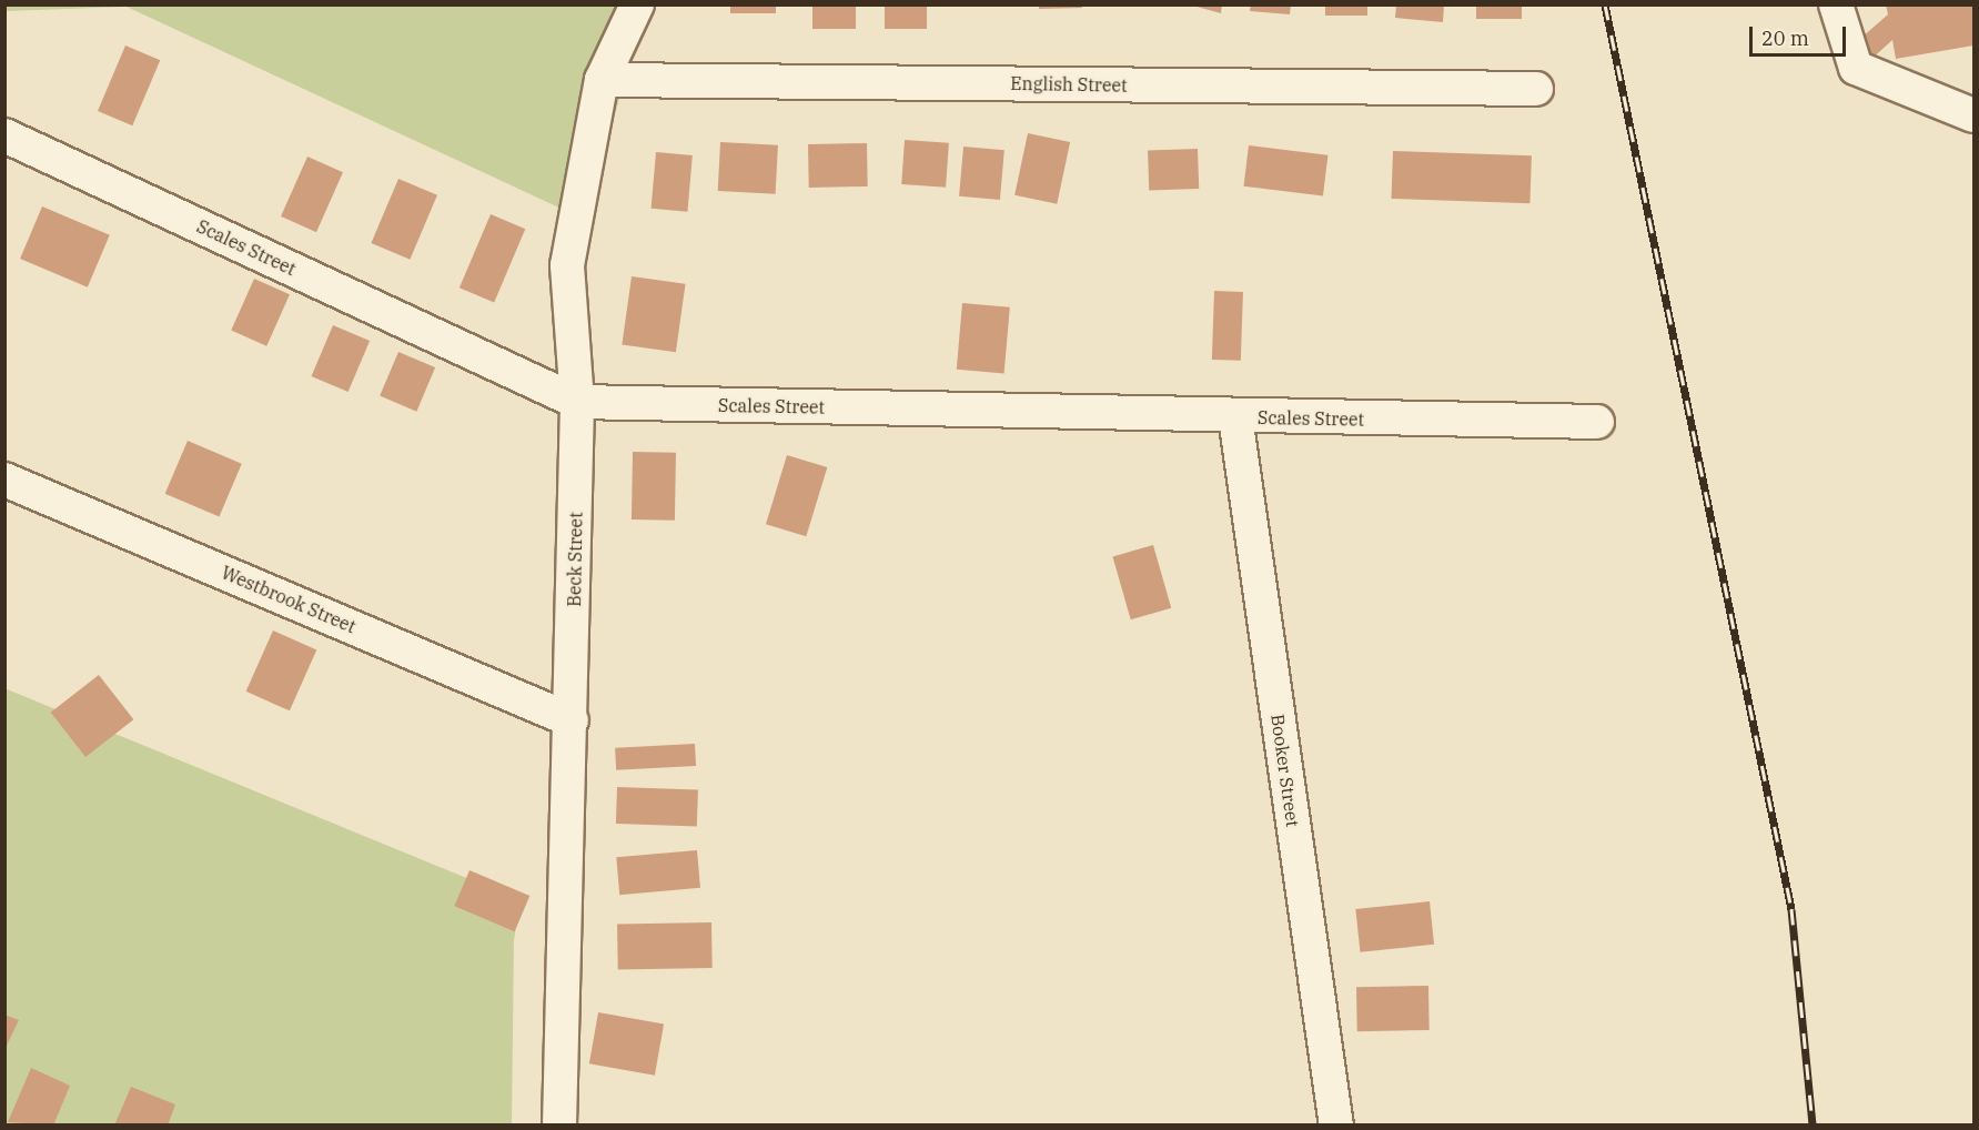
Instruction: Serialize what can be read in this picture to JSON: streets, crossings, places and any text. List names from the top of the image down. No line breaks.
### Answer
{"streets":{"street":["English Street","Scales Street","Beck Street","Westbrook Street","Booker Street"]},"crossings":[["English Street","Beck Street"],["Scales Street","Beck Street"],["Scales Street","Booker Street"],["Beck Street","Westbrook Street"]],"scale_bar":"20 m"}
